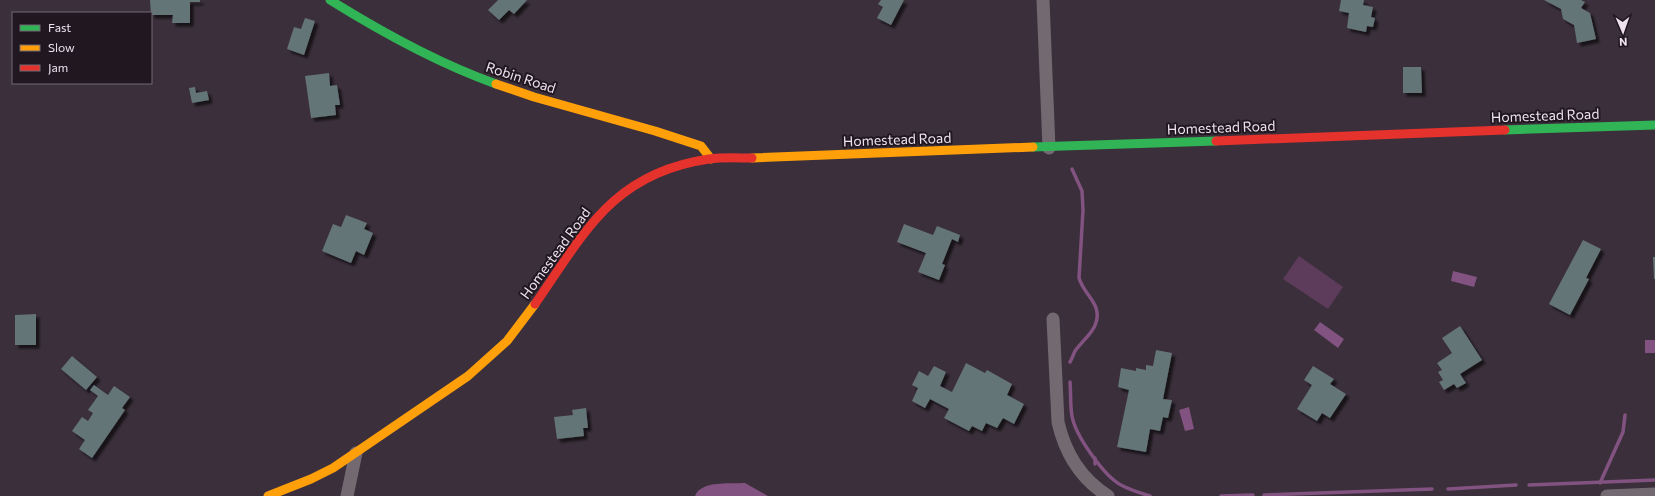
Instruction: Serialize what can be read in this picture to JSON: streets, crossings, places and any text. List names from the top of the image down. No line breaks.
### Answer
{"streets":{"street":["Robin Road","Homestead Road"]},"crossings":[["Robin Road","Homestead Road"]],"legend":["Fast","Slow","Jam"],"north":"bottom"}
